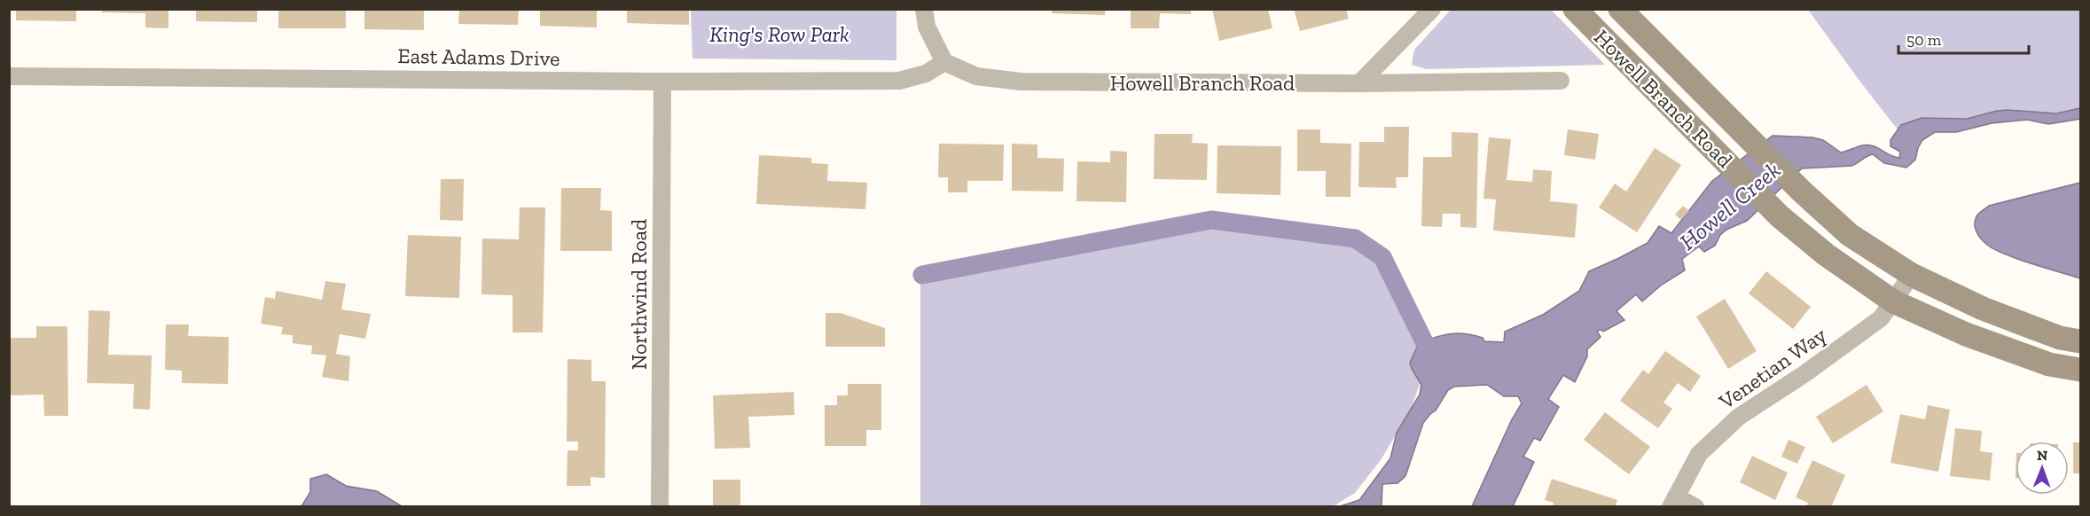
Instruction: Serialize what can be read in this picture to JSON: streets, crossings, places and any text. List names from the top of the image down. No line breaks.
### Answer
{"streets":{"main road":["Howell Branch Road"],"street":["East Adams Drive","Northwind Road","Venetian Way"]},"crossings":[["East Adams Drive","Howell Branch Road"],["East Adams Drive","Northwind Road"],["Howell Branch Road","Venetian Way"]],"water":["Howell Creek"],"parks":["King's Row Park"],"scale_bar":"50 m","north":"top"}
